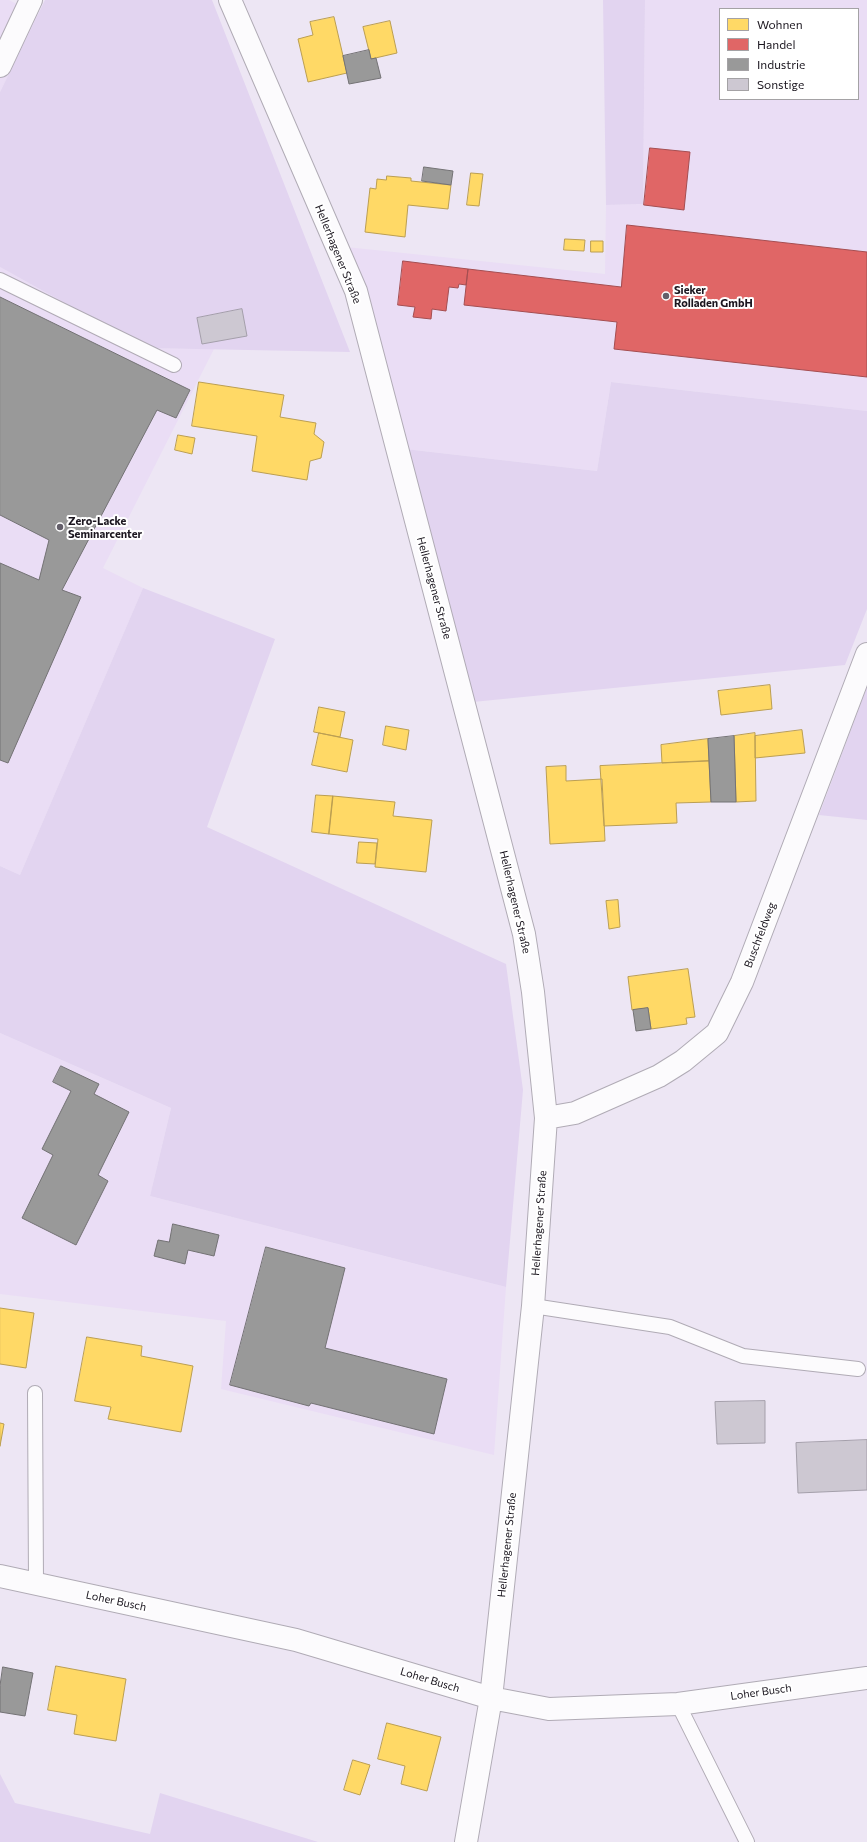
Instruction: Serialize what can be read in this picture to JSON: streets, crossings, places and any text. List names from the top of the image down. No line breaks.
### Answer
{"streets":{"street":["Hellerhagener Straße","Buschfeldweg","Loher Busch"]},"crossings":[["Hellerhagener Straße","Buschfeldweg"],["Hellerhagener Straße","Loher Busch"]],"places":["Sieker Rolladen GmbH","Zero-Lacke Seminarcenter"],"legend":["Wohnen","Handel","Industrie","Sonstige"]}
